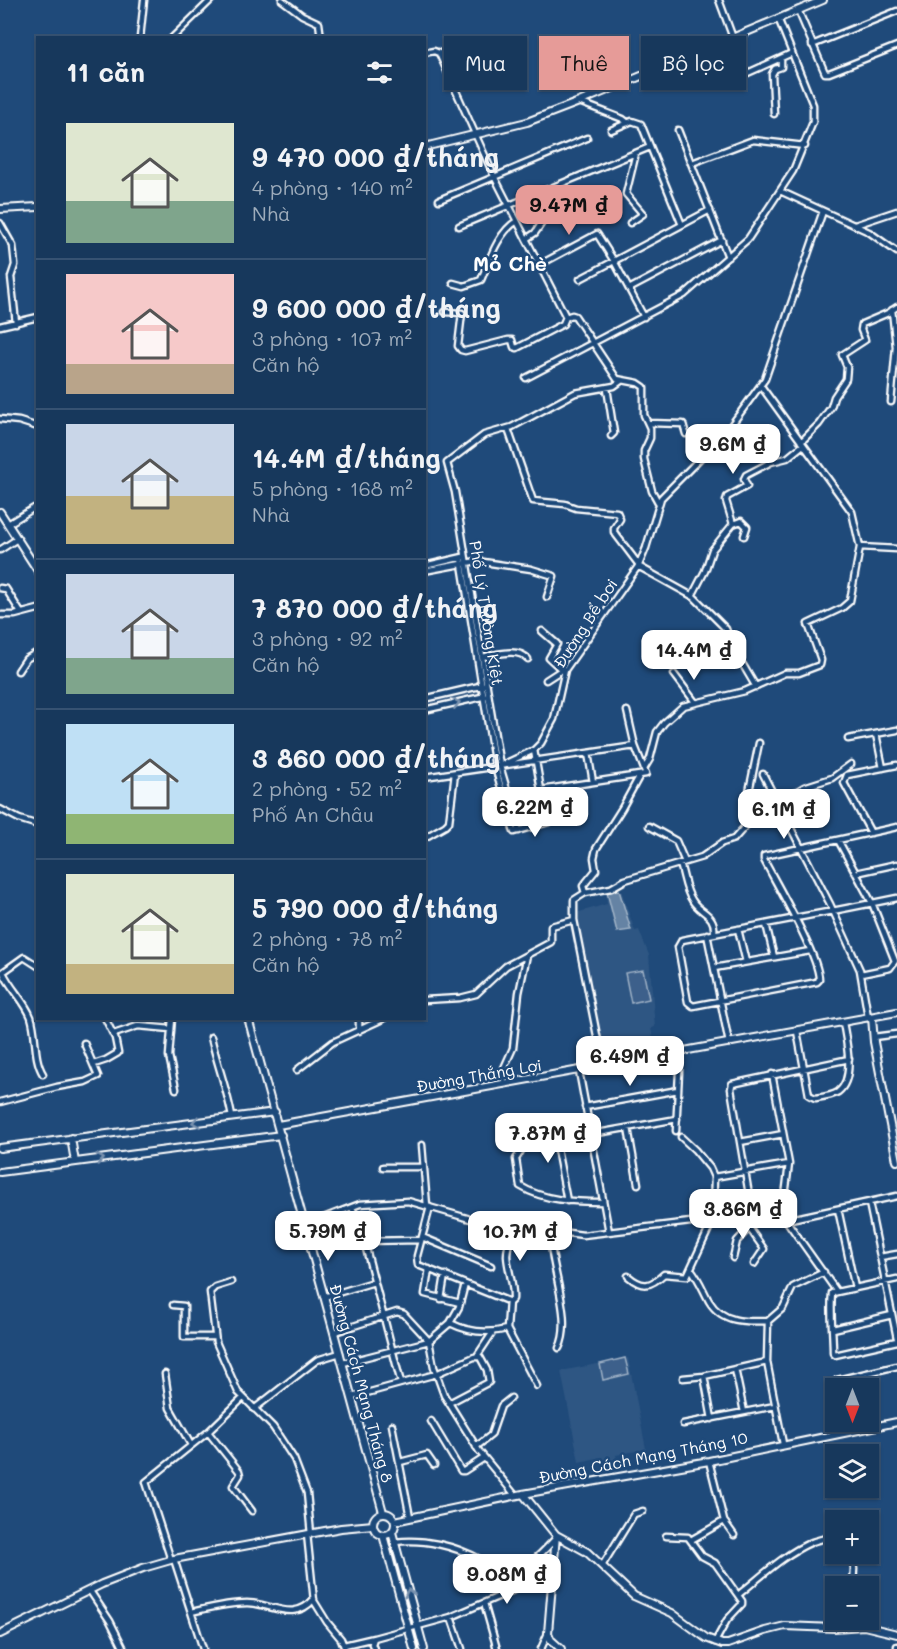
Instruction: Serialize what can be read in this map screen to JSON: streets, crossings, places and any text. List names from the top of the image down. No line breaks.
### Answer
{"streets":{"street":["Phố Lý Thường Kiệt","Đường Bể bơi","Đường Thắng Lợi","Đường Cách Mạng Tháng 8","Đường Cách Mạng Tháng 10"]},"crossings":[["Đường Thắng Lợi","Đường Cách Mạng Tháng 8"],["Đường Cách Mạng Tháng 8","Đường Cách Mạng Tháng 10"]],"districts":["Mỏ Chè"],"north":"bottom","page":{"chip":["Mua","Thuê","Bộ lọc"],"heading":"11 căn","list":[{"name":"9 470 000 ₫/tháng","note":"4 phòng · 140 m² · Nhà"},{"name":"9 600 000 ₫/tháng","note":"3 phòng · 107 m² · Căn hộ"},{"name":"14.4M ₫/tháng","note":"5 phòng · 168 m² · Nhà"},{"name":"7 870 000 ₫/tháng","note":"3 phòng · 92 m² · Căn hộ"},{"name":"3 860 000 ₫/tháng","note":"2 phòng · 52 m² · Phố An Châu"},{"name":"5 790 000 ₫/tháng","note":"2 phòng · 78 m² · Căn hộ"}],"price":["9.47M ₫","9.6M ₫","14.4M ₫","6.22M ₫","6.1M ₫","6.49M ₫","7.87M ₫","3.86M ₫","5.79M ₫","10.7M ₫","9.08M ₫"],"map_buttons":["+","−"]}}
